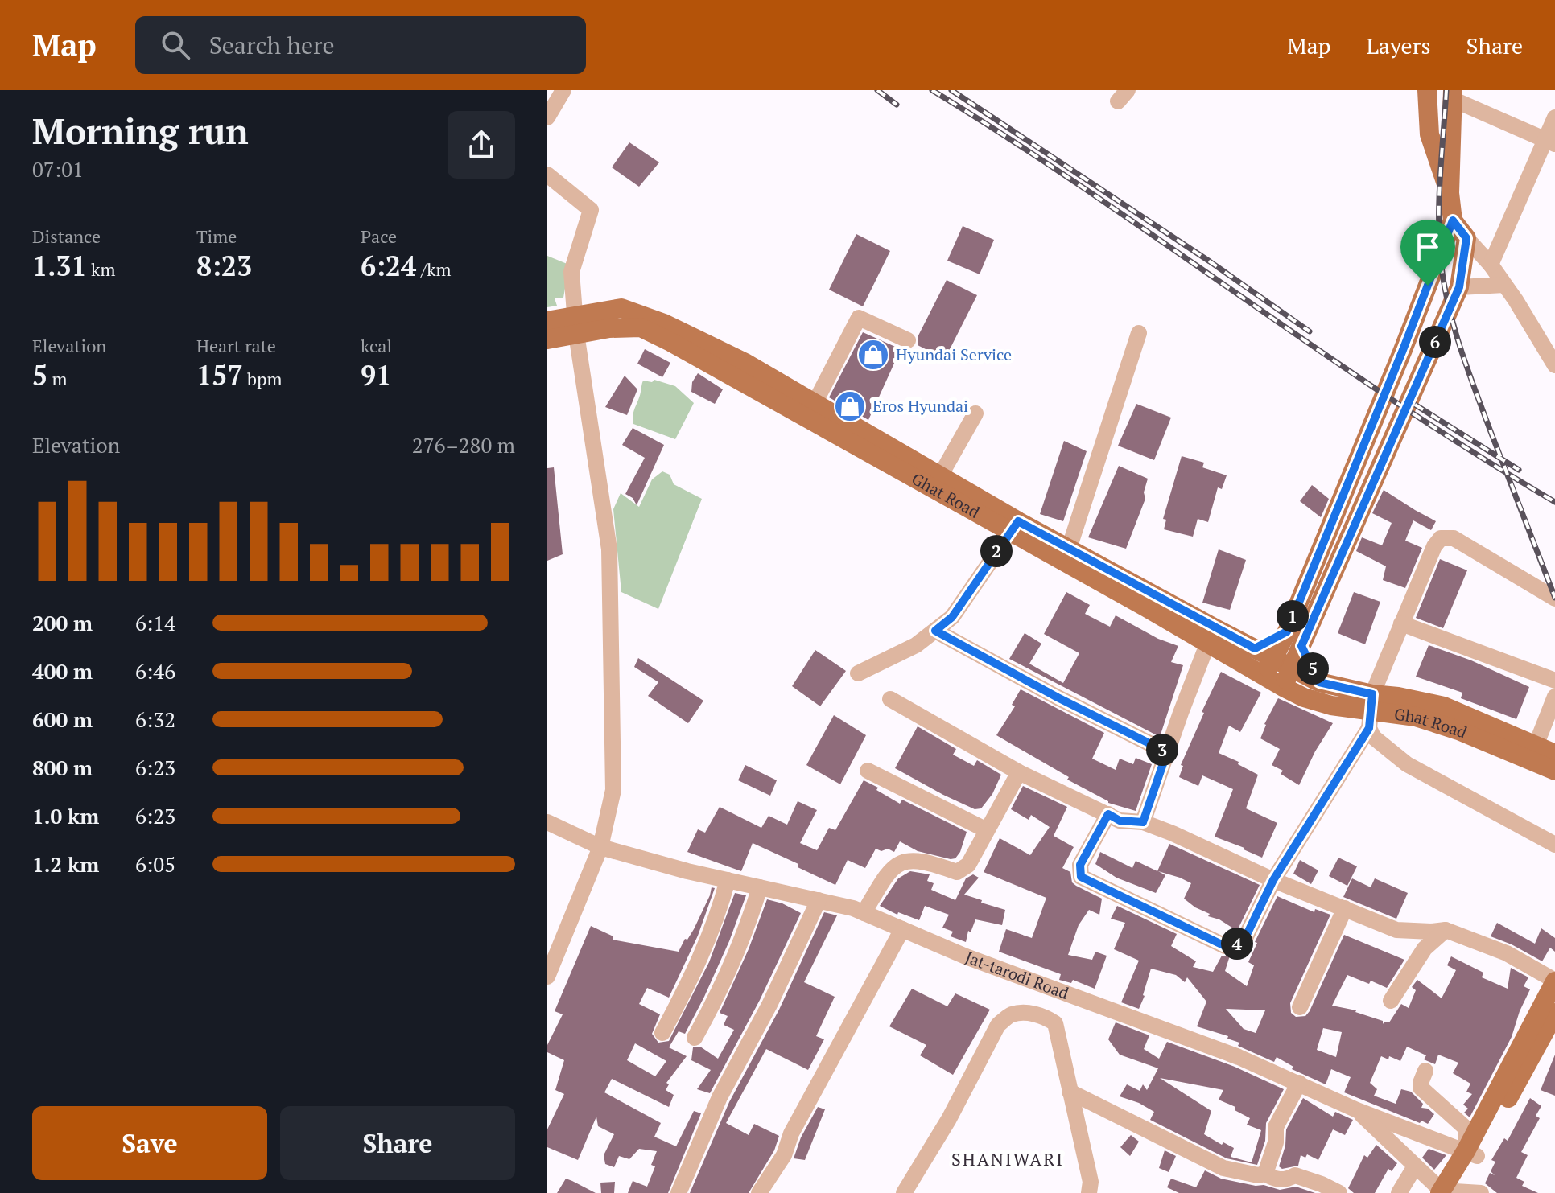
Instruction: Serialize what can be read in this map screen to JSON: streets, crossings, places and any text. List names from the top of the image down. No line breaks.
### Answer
{"streets":{"main road":["Ghat Road"],"street":["Jat-tarodi Road"]},"districts":["SHANIWARI"],"places":{"shop":["Hyundai Service","Eros Hyundai"]},"page":{"header":"Map","search":"Search here","nav":["Map","Layers","Share"],"heading":["Morning run","07:01"],"stats":[["Distance","1.31 km"],["Time","8:23"],["Pace","6:24 /km"],["Elevation","5 m"],["Heart rate","157 bpm"],["kcal","91"]],"pins":["6","2","1","5","3","4"],"chart":["Elevation","276–280 m"],"list":[{"name":"200 m","note":"6:14"},{"name":"400 m","note":"6:46"},{"name":"600 m","note":"6:32"},{"name":"800 m","note":"6:23"},{"name":"1.0 km","note":"6:23"},{"name":"1.2 km","note":"6:05"}],"buttons":["Save","Share"]}}
